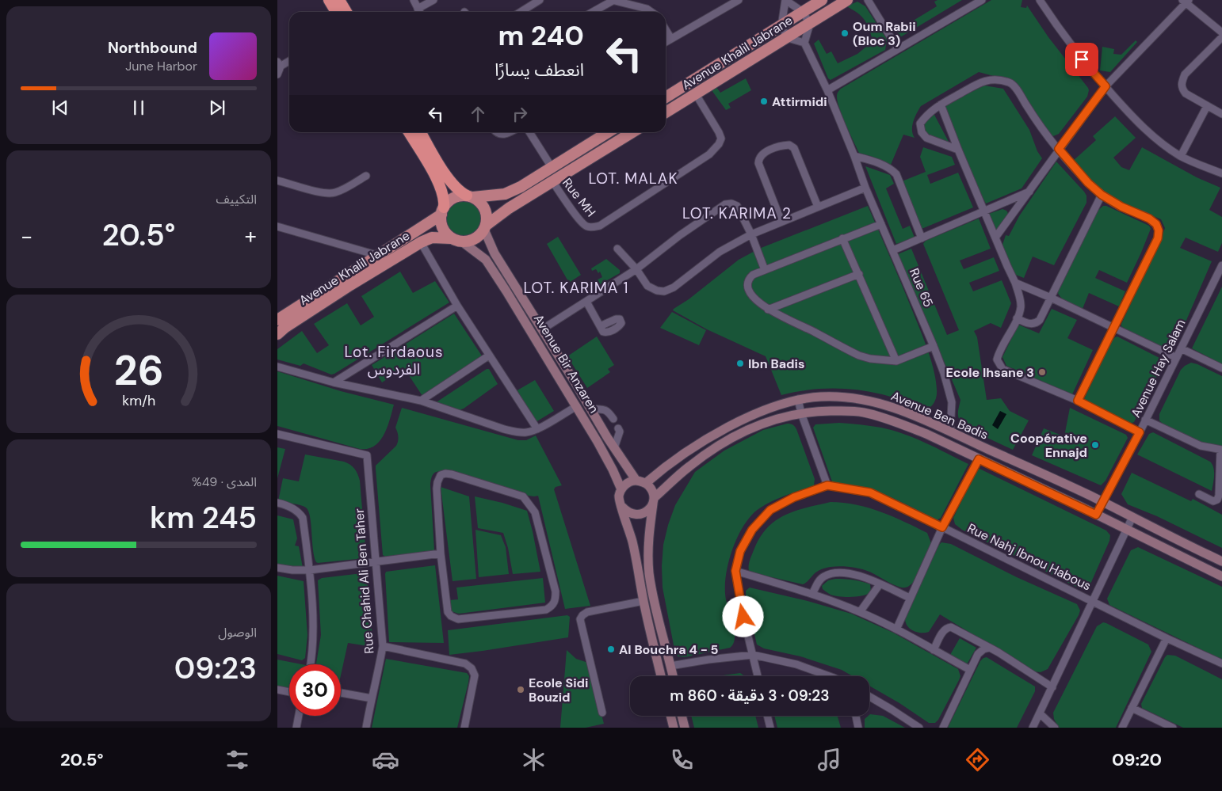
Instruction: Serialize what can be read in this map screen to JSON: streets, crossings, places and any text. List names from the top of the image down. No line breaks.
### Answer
{"streets":{"main road":["Avenue Khalil Jabrane","Avenue Bir Anzaren","Avenue Ben Badis"],"street":["Rue MH","Rue 65","Avenue Hay Salam","Rue Nahj Ibnou Habous","Rue Chahid Ali Ben Taher"]},"crossings":[["Avenue Khalil Jabrane","Rue MH"],["Avenue Khalil Jabrane","Avenue Bir Anzaren"],["Rue 65","Avenue Ben Badis"],["Avenue Bir Anzaren","Avenue Ben Badis"],["Avenue Hay Salam","Avenue Ben Badis"]],"districts":["LOT. MALAK","LOT. KARIMA 2","LOT. KARIMA 1","Lot. Firdaous الفردوس"],"places":["Oum Rabii (Bloc 3)","Attirmidi","Ibn Badis","Ecole Ihsane 3","Coopérative Ennajd","Al Bouchra 4 - 5","Ecole Sidi Bouzid"],"page":{"turn":["240 m","انعطف يسارًا"],"song":["Northbound","June Harbor"],"tile":["التكييف",["المدى · 49%","245 km"],["الوصول","09:23"]],"heat":["−","20.5°","+"],"limit":"30","trip":"09:23 · 3 دقيقة · 860 m","tabs":["09:20","20.5°"],"gauge":["26","km/h"]}}
